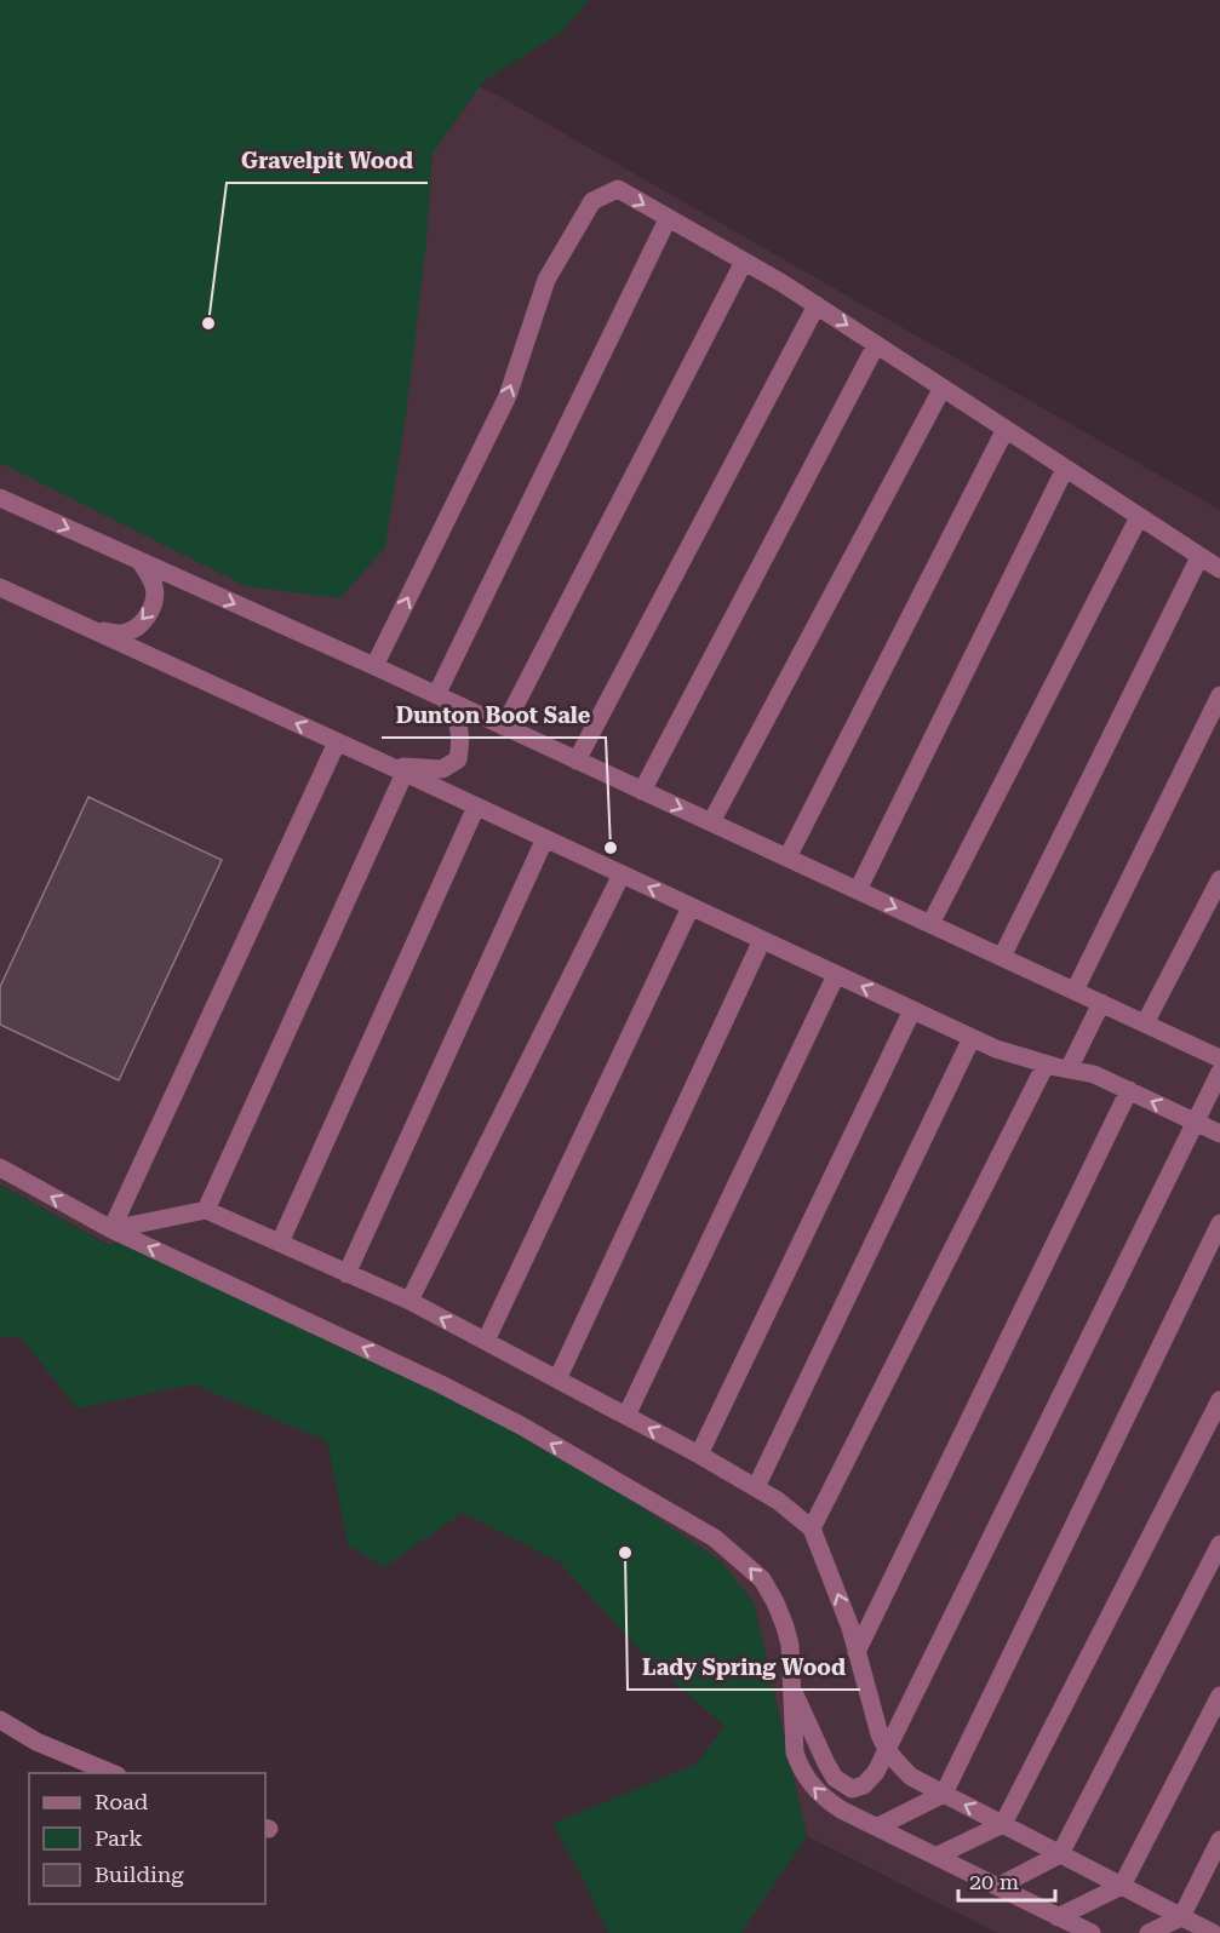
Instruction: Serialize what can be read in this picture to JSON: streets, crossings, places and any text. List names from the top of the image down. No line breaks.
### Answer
{"places":["Gravelpit Wood","Dunton Boot Sale","Lady Spring Wood"],"legend":["Road","Park","Building"],"scale_bar":"20 m"}
